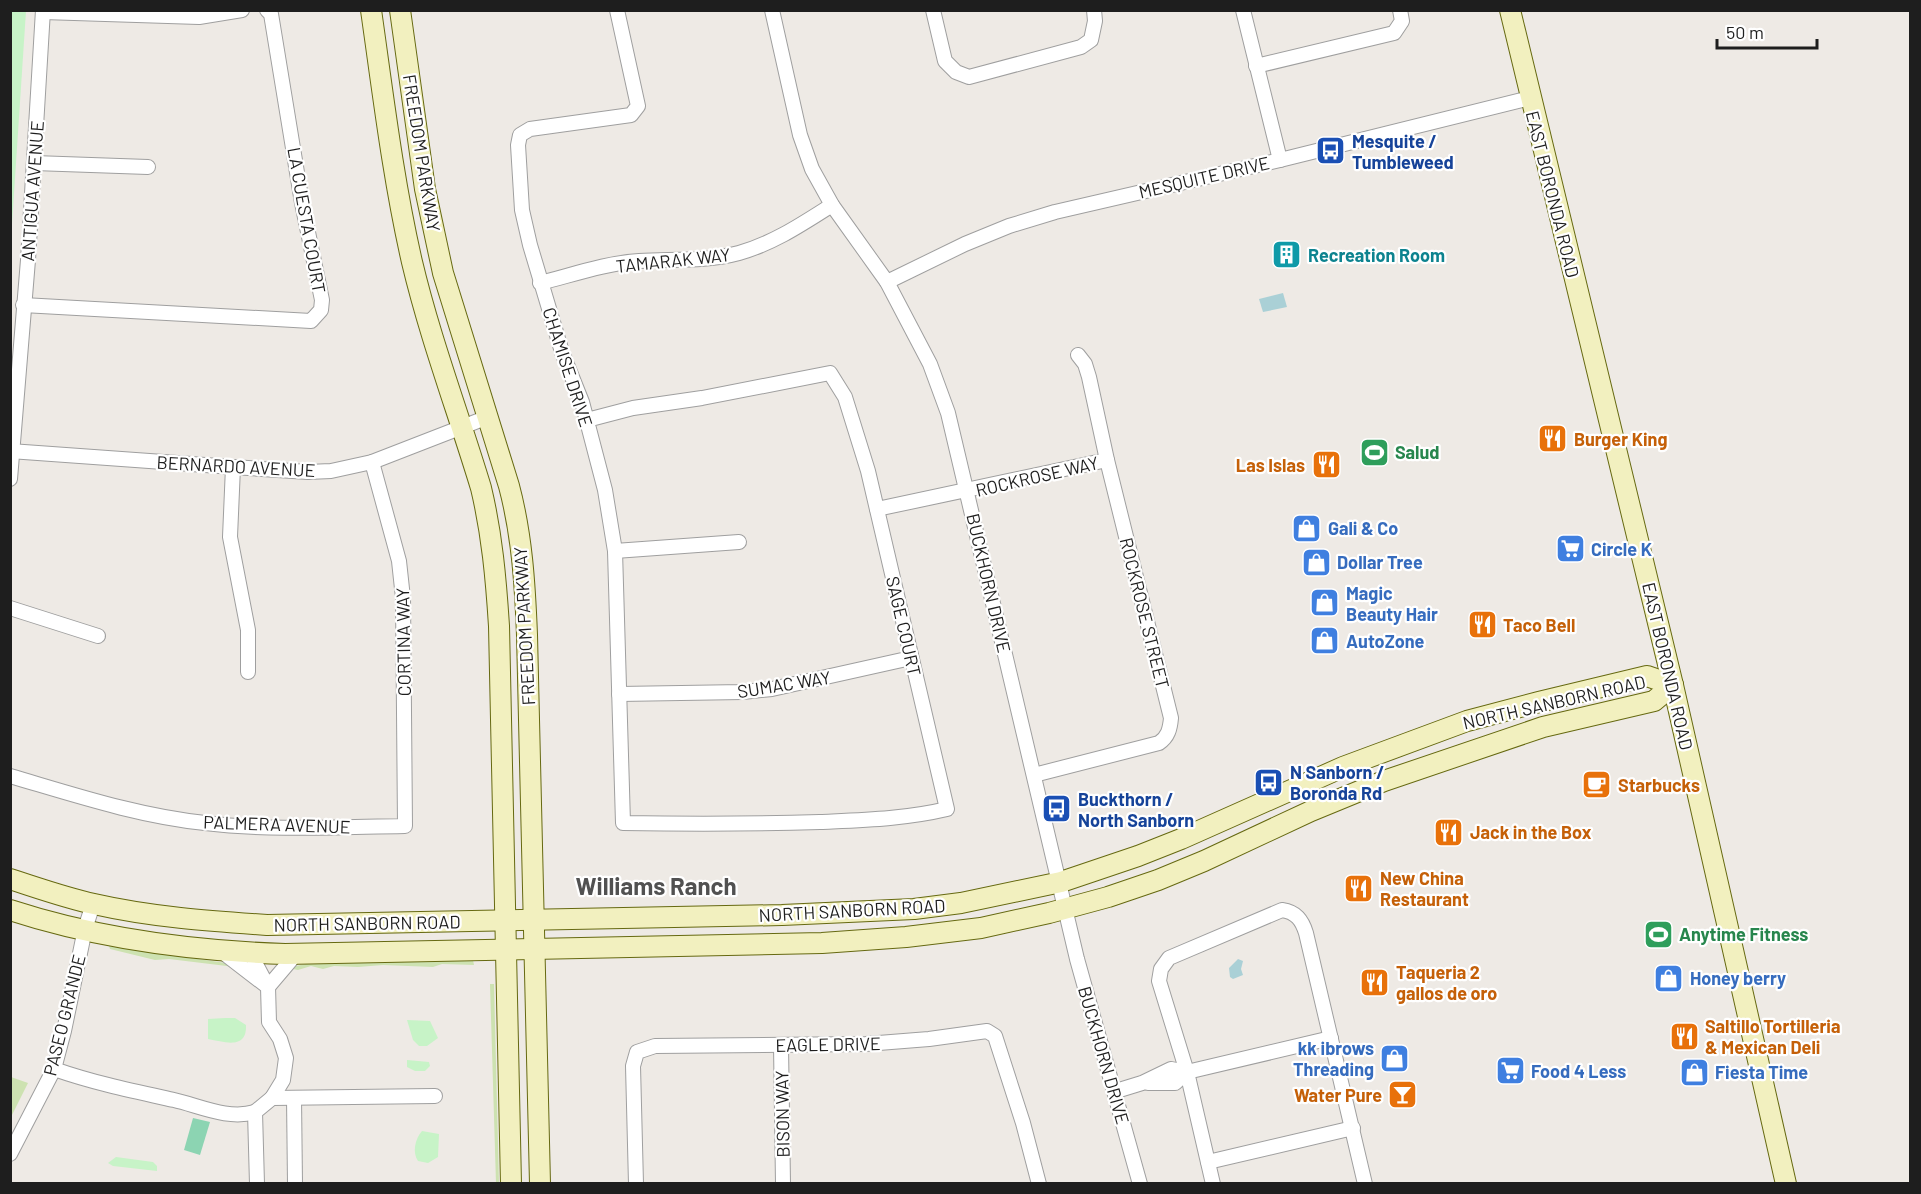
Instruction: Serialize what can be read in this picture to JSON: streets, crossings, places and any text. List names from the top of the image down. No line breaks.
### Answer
{"streets":{"main road":["FREEDOM PARKWAY","EAST BORONDA ROAD","NORTH SANBORN ROAD"],"street":["MESQUITE DRIVE","ANTIGUA AVENUE","LA CUESTA COURT","TAMARAK WAY","CHAMISE DRIVE","BERNARDO AVENUE","ROCKROSE WAY","BUCKHORN DRIVE","ROCKROSE STREET","SAGE COURT","CORTINA WAY","SUMAC WAY","PALMERA AVENUE","PASEO GRANDE","EAGLE DRIVE","BISON WAY"]},"crossings":[["FREEDOM PARKWAY","BERNARDO AVENUE"],["FREEDOM PARKWAY","NORTH SANBORN ROAD"],["MESQUITE DRIVE","EAST BORONDA ROAD"],["MESQUITE DRIVE","BUCKHORN DRIVE"],["ANTIGUA AVENUE","LA CUESTA COURT"],["ANTIGUA AVENUE","BERNARDO AVENUE"],["EAST BORONDA ROAD","NORTH SANBORN ROAD"],["TAMARAK WAY","CHAMISE DRIVE"],["TAMARAK WAY","BUCKHORN DRIVE"],["CHAMISE DRIVE","SAGE COURT"],["CHAMISE DRIVE","SUMAC WAY"],["BERNARDO AVENUE","CORTINA WAY"],["ROCKROSE WAY","BUCKHORN DRIVE"],["ROCKROSE WAY","ROCKROSE STREET"],["ROCKROSE WAY","SAGE COURT"],["BUCKHORN DRIVE","ROCKROSE STREET"],["BUCKHORN DRIVE","NORTH SANBORN ROAD"],["SAGE COURT","SUMAC WAY"],["CORTINA WAY","PALMERA AVENUE"],["NORTH SANBORN ROAD","PASEO GRANDE"],["EAGLE DRIVE","BISON WAY"]],"districts":["Williams Ranch"],"places":{"bus stop":["Mesquite / Tumbleweed","N Sanborn / Boronda Rd","Buckthorn / North Sanborn"],"building":["Recreation Room"],"restaurant":["Burger King","Las Islas","Taco Bell","Jack in the Box","New China Restaurant","Taqueria 2 gallos de oro","Saltillo Tortilleria & Mexican Deli"],"sports":["Salud","Anytime Fitness"],"shop":["Gali & Co","Dollar Tree","Magic Beauty Hair","AutoZone","Honey berry","kk ibrows Threading","Fiesta Time"],"supermarket":["Circle K","Food 4 Less"],"cafe":["Starbucks"],"bar":["Water Pure"]},"scale_bar":"50 m"}
